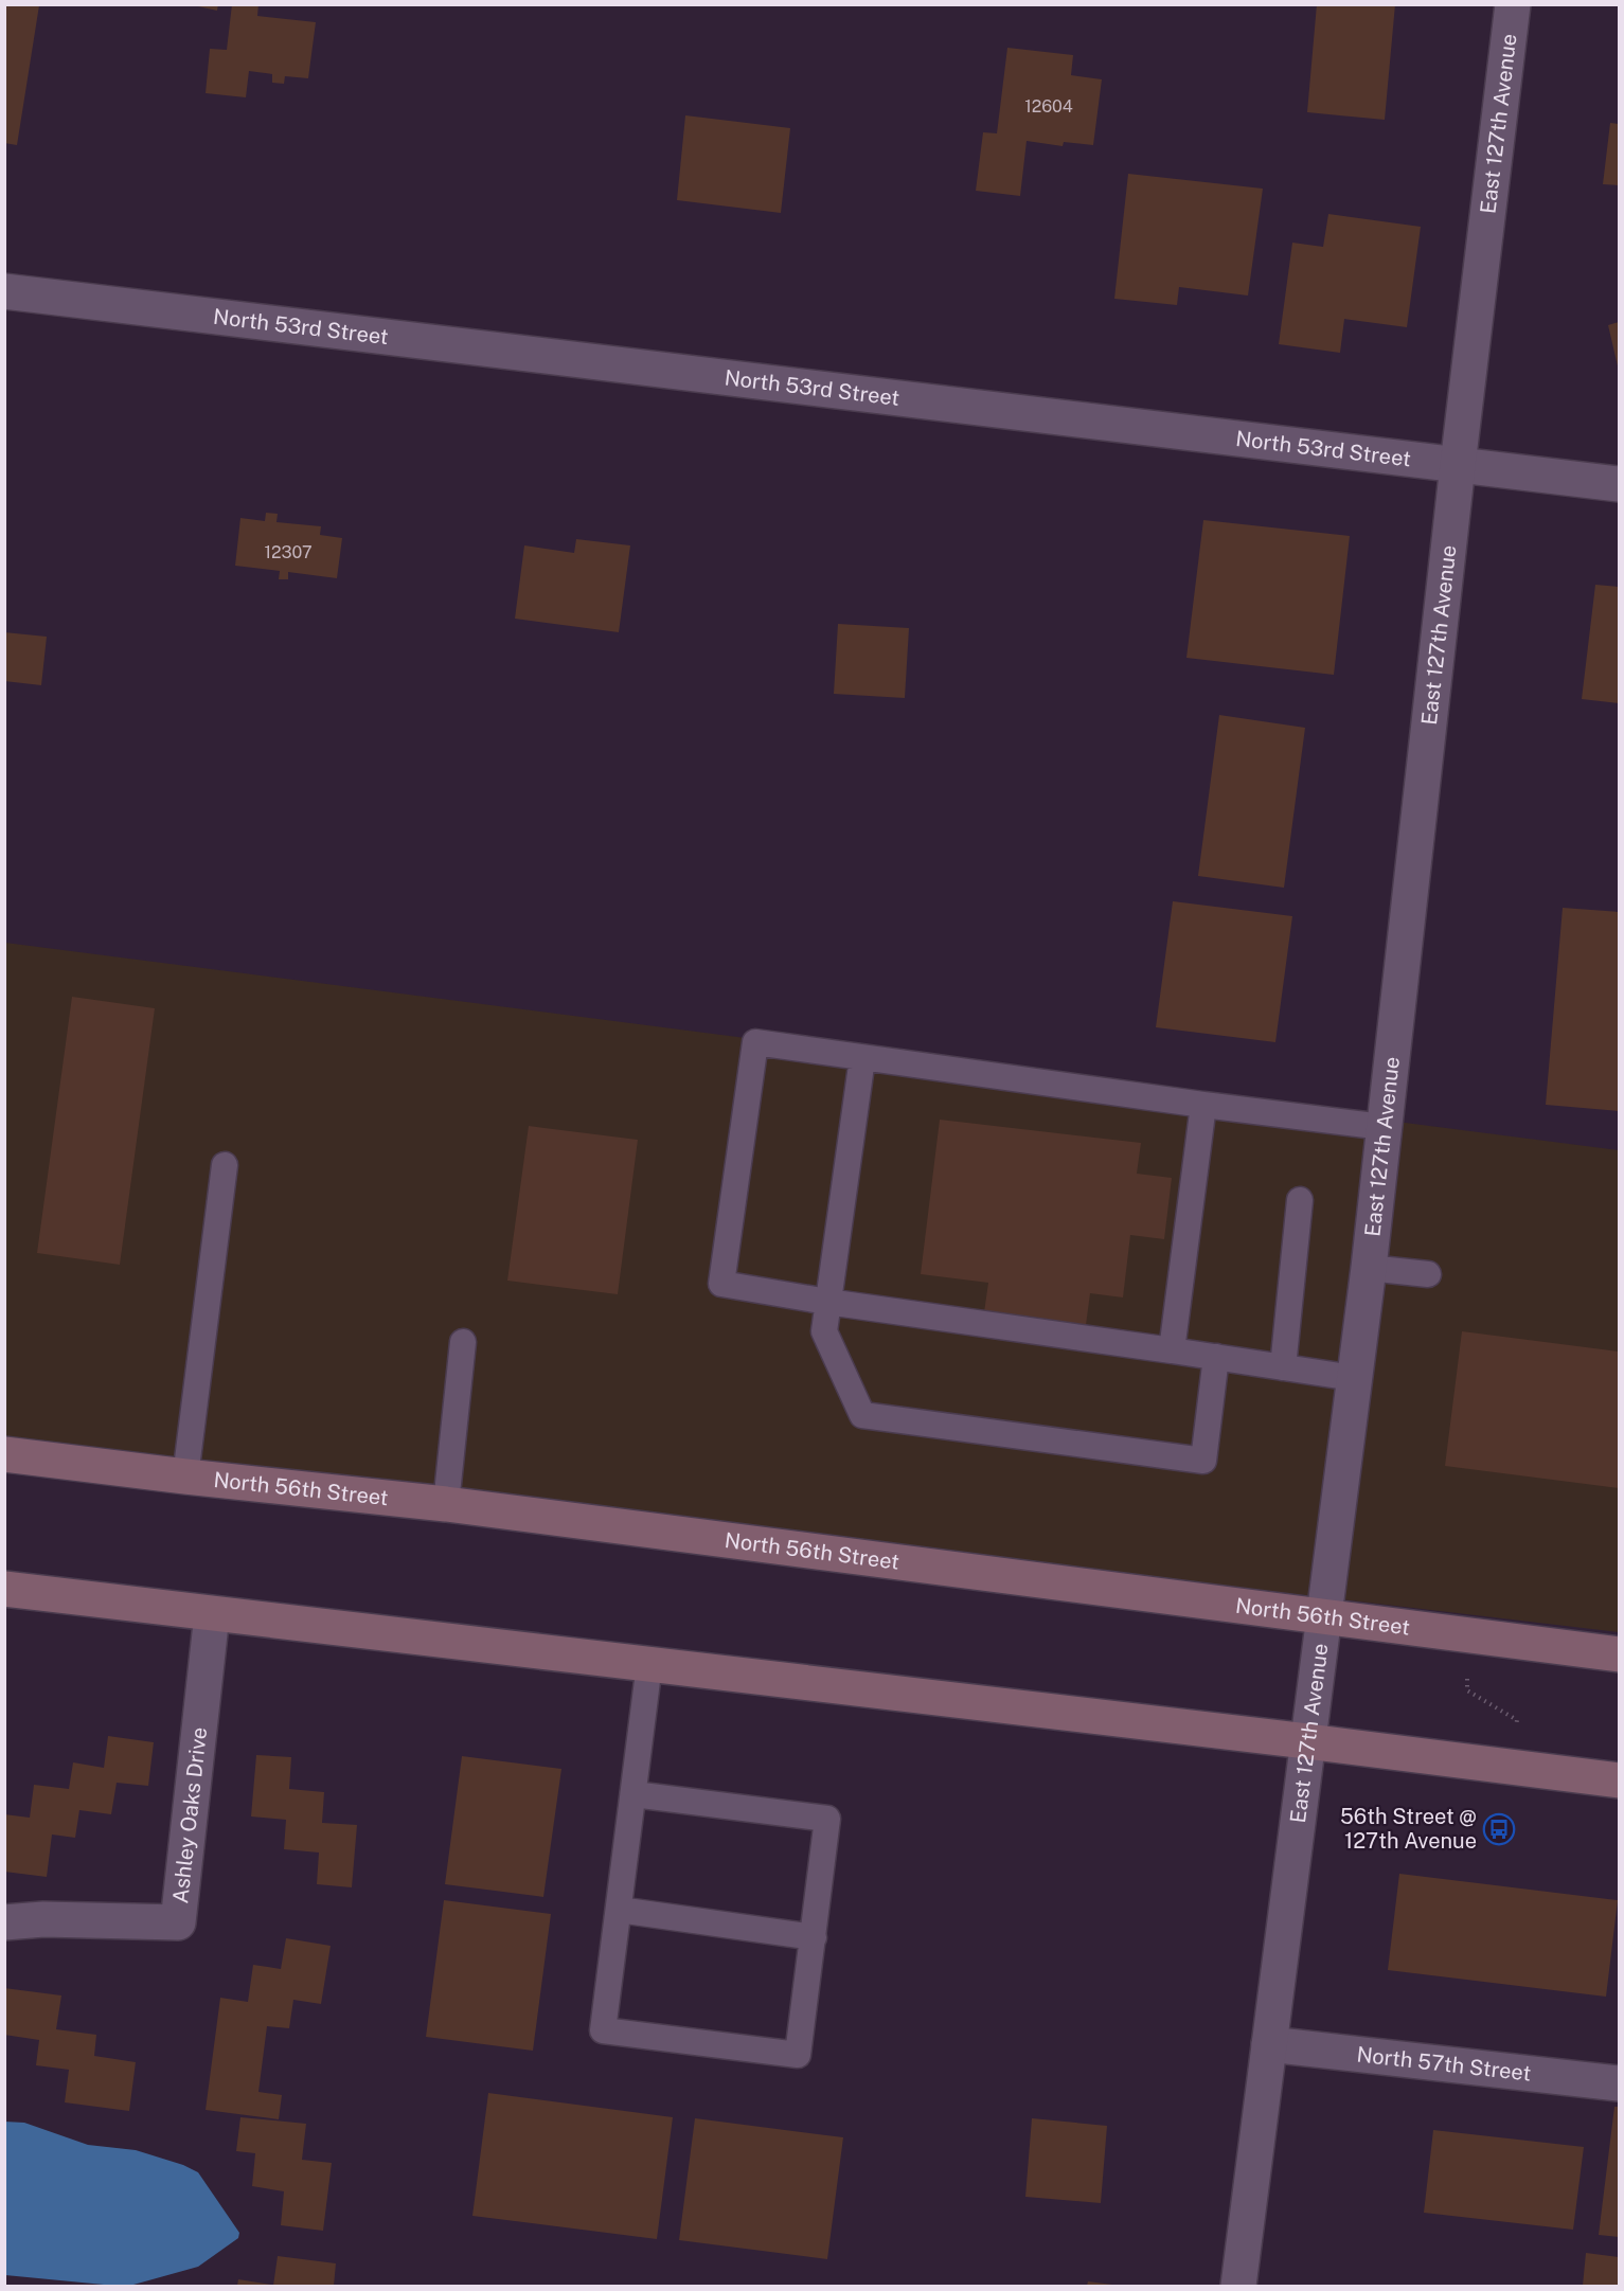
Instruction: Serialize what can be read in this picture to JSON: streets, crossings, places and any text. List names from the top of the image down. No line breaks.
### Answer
{"streets":{"main road":["North 56th Street"],"street":["East 127th Avenue","North 53rd Street","Ashley Oaks Drive","North 57th Street"]},"crossings":[["East 127th Avenue","North 53rd Street"],["East 127th Avenue","North 56th Street"],["East 127th Avenue","North 57th Street"]],"places":{"bus stop":["56th Street @ 127th Avenue"]},"house_numbers":["12604","12307"]}
